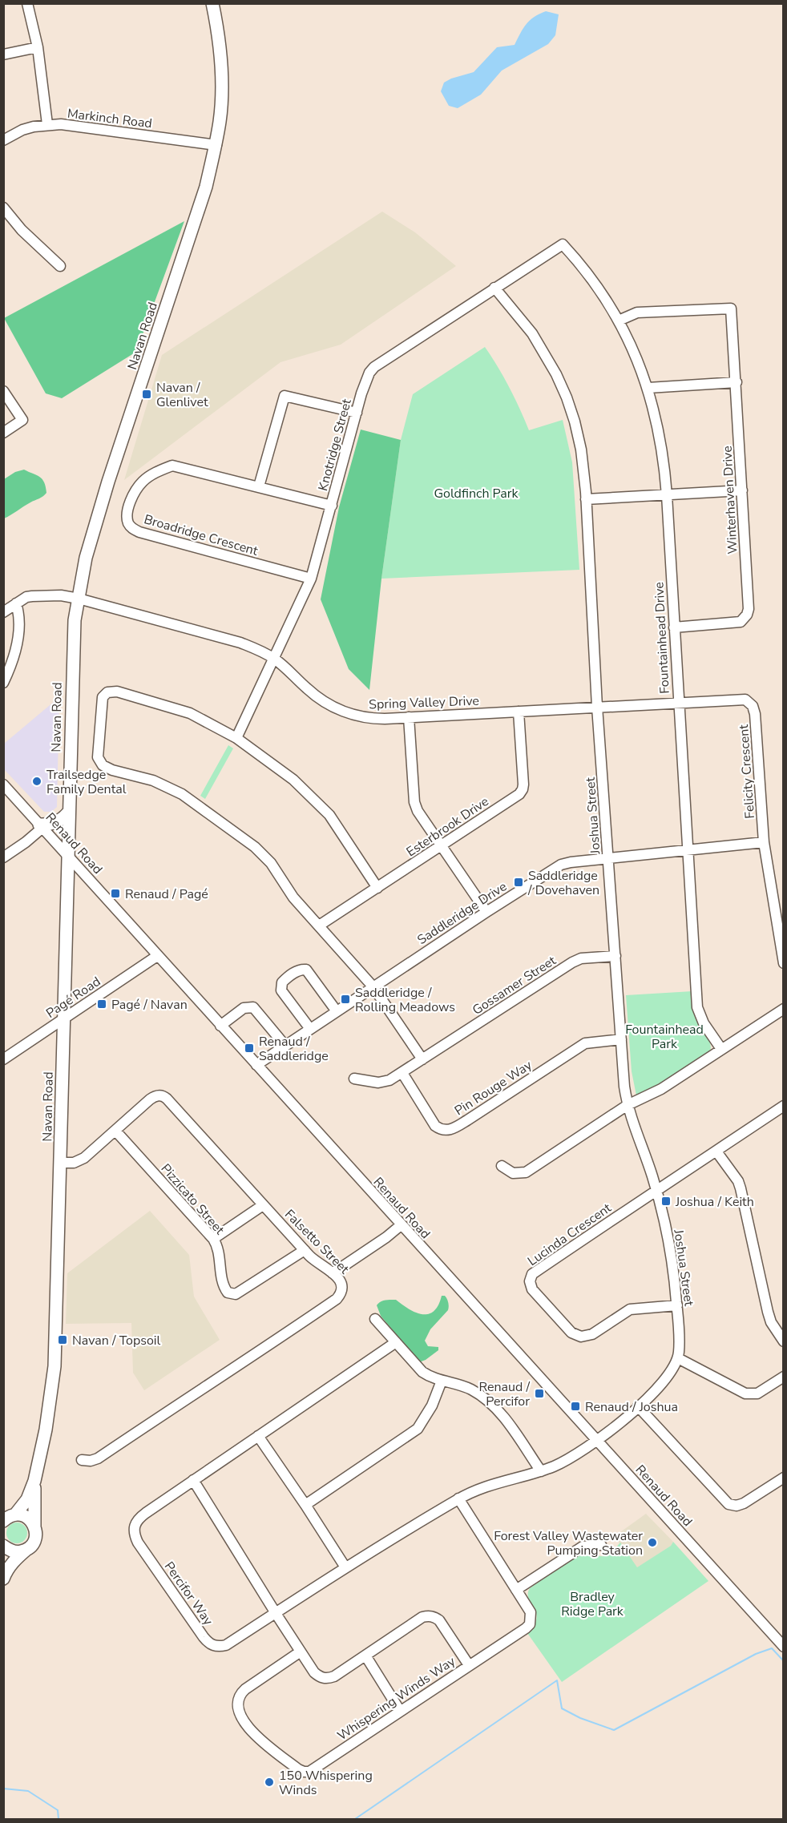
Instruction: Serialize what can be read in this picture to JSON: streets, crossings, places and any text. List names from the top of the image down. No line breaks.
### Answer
{"streets":{"main road":["Navan Road"],"street":["Markinch Road","Knotridge Street","Winterhaven Drive","Broadridge Crescent","Fountainhead Drive","Spring Valley Drive","Felicity Crescent","Joshua Street","Esterbrook Drive","Renaud Road","Saddleridge Drive","Gossamer Street","Pagé Road","Pin Rouge Way","Pizzicato Street","Lucinda Crescent","Falsetto Street","Percifor Way","Whispering Winds Way"]},"crossings":[["Markinch Road","Navan Road"],["Navan Road","Spring Valley Drive"],["Navan Road","Renaud Road"],["Navan Road","Pagé Road"],["Navan Road","Falsetto Street"],["Knotridge Street","Broadridge Crescent"],["Knotridge Street","Fountainhead Drive"],["Knotridge Street","Spring Valley Drive"],["Knotridge Street","Joshua Street"],["Winterhaven Drive","Fountainhead Drive"],["Fountainhead Drive","Felicity Crescent"],["Fountainhead Drive","Saddleridge Drive"],["Spring Valley Drive","Felicity Crescent"],["Spring Valley Drive","Joshua Street"],["Spring Valley Drive","Esterbrook Drive"],["Felicity Crescent","Joshua Street"],["Felicity Crescent","Saddleridge Drive"],["Joshua Street","Renaud Road"],["Joshua Street","Saddleridge Drive"],["Joshua Street","Gossamer Street"],["Joshua Street","Pin Rouge Way"],["Joshua Street","Lucinda Crescent"],["Joshua Street","Percifor Way"],["Renaud Road","Saddleridge Drive"],["Renaud Road","Pagé Road"],["Renaud Road","Percifor Way"],["Gossamer Street","Pin Rouge Way"],["Pizzicato Street","Falsetto Street"],["Percifor Way","Whispering Winds Way"]],"parks":["Goldfinch Park","Fountainhead Park","Bradley Ridge Park"],"places":{"transit":["Navan / Glenlivet","Saddleridge / Dovehaven","Renaud / Pagé","Saddleridge / Rolling Meadows","Pagé / Navan","Renaud / Saddleridge","Joshua / Keith","Navan / Topsoil","Renaud / Percifor","Renaud / Joshua"],"other":["Trailsedge Family Dental","Forest Valley Wastewater Pumping Station","150 Whispering Winds"]}}
